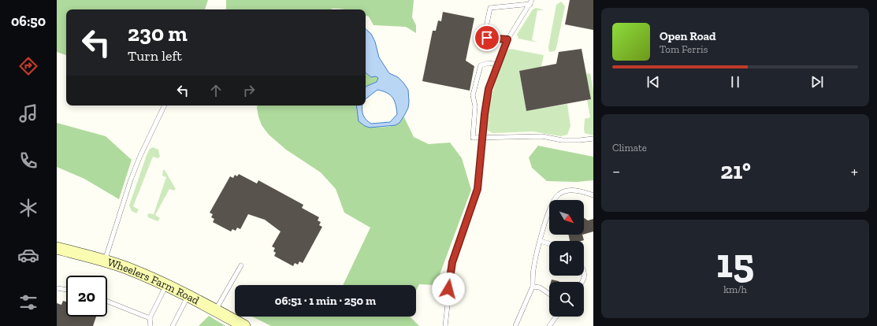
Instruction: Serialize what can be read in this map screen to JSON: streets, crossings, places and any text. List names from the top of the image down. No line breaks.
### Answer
{"streets":{"main road":["Wheelers Farm Road"]},"north":"bottom right","page":{"tabs":"06:50","turn":["230 m","Turn left"],"song":["Open Road","Tom Ferris"],"tile":["Climate",["15","km/h"]],"heat":["−","21°","+"],"limit":"20","trip":"06:51 · 1 min · 250 m"}}
